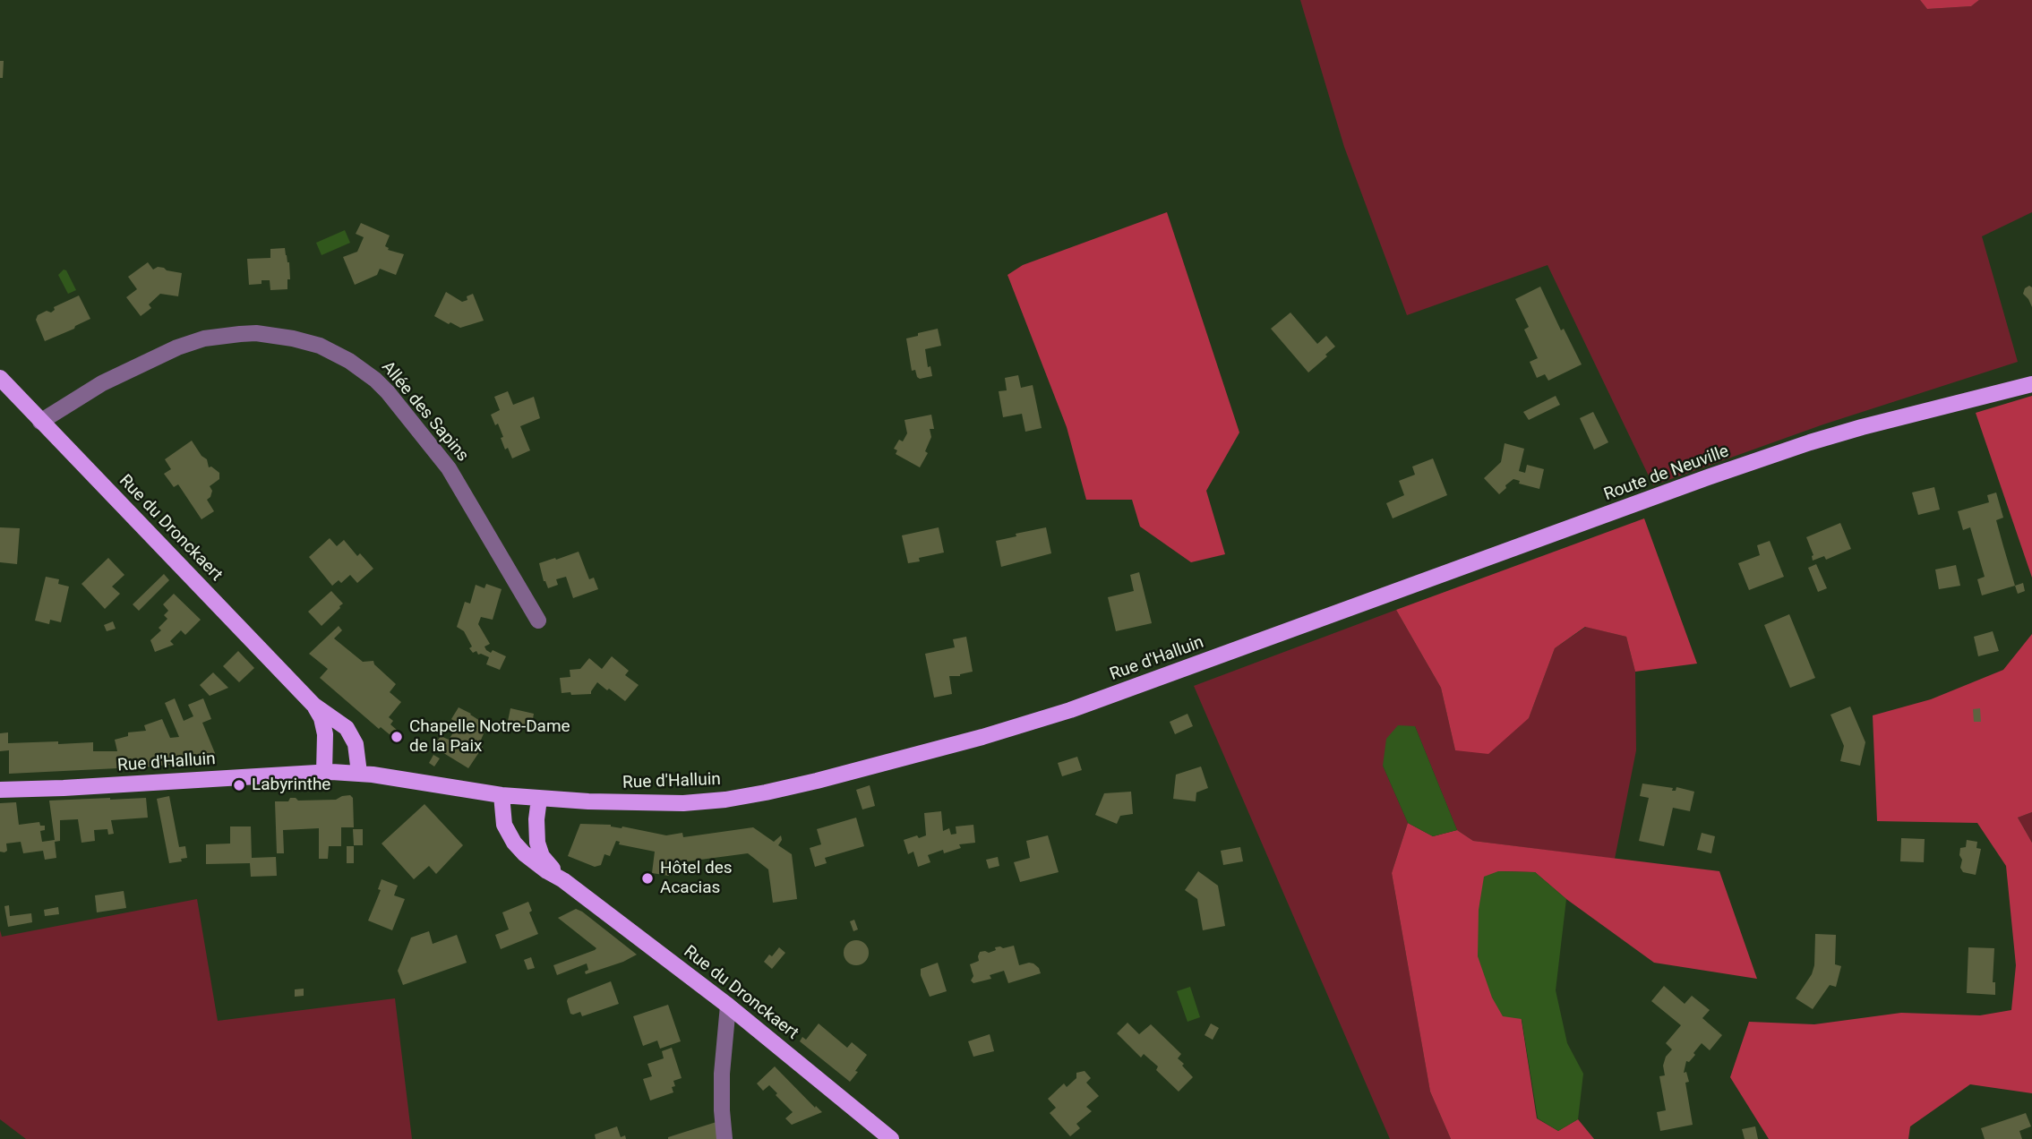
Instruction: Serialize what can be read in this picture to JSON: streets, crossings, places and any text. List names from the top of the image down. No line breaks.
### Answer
{"streets":{"main road":["Route de Neuville","Rue du Dronckaert","Rue d'Halluin"],"street":["Allée des Sapins"]},"crossings":[["Allée des Sapins","Rue du Dronckaert"],["Route de Neuville","Rue d'Halluin"],["Rue du Dronckaert","Rue d'Halluin"]],"places":["Chapelle Notre-Dame de la Paix","Labyrinthe","Hôtel des Acacias"]}
